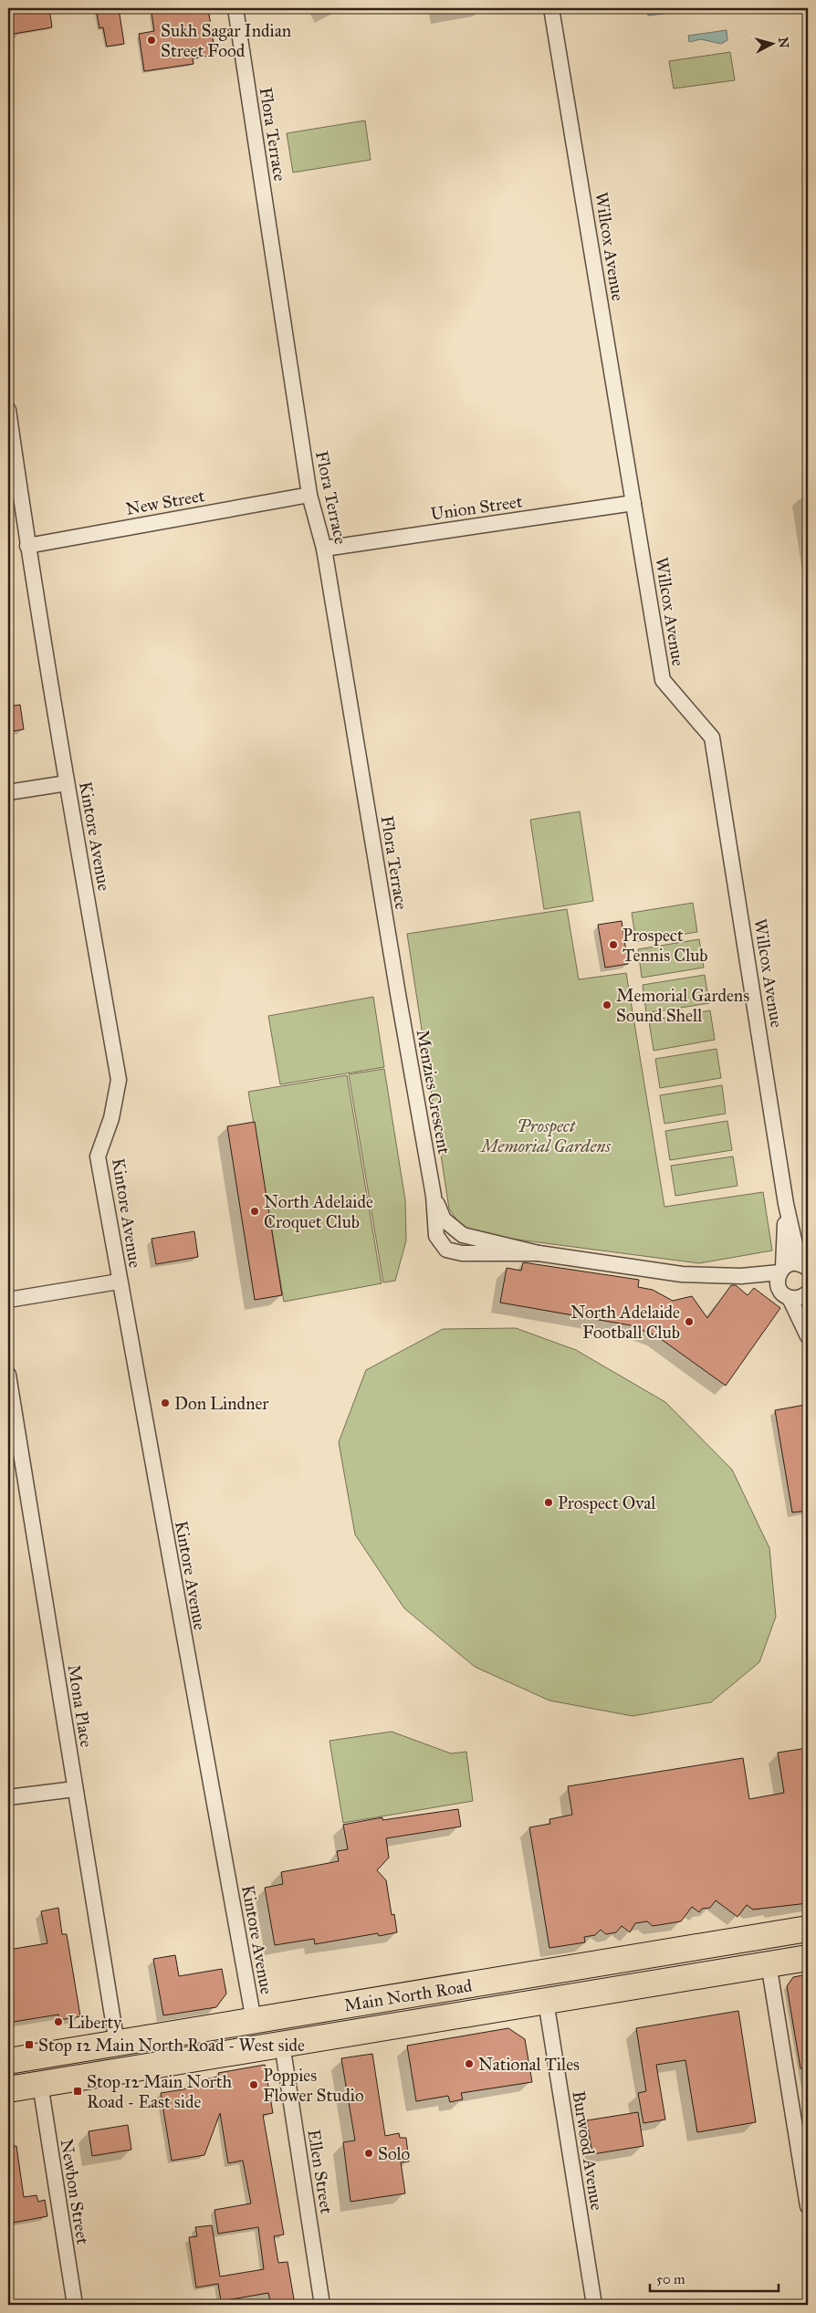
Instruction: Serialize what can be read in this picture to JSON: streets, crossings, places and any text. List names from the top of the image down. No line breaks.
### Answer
{"streets":{"highway":["Main North Road"],"street":["Flora Terrace","Willcox Avenue","New Street","Union Street","Kintore Avenue","Menzies Crescent","Mona Place","Burwood Avenue","Ellen Street","Newbon Street"]},"crossings":[["Flora Terrace","New Street"],["Flora Terrace","Union Street"],["Flora Terrace","Menzies Crescent"],["Willcox Avenue","Union Street"],["Willcox Avenue","Menzies Crescent"],["New Street","Kintore Avenue"],["Kintore Avenue","Main North Road"],["Mona Place","Main North Road"],["Main North Road","Burwood Avenue"],["Main North Road","Ellen Street"],["Main North Road","Newbon Street"]],"parks":["Prospect Memorial Gardens"],"places":{"other":["Sukh Sagar Indian Street Food","Prospect Tennis Club","Memorial Gardens Sound Shell","North Adelaide Croquet Club","North Adelaide Football Club","Don Lindner","Prospect Oval","Liberty","National Tiles","Poppies Flower Studio","Solo"],"transit":["Stop 12 Main North Road - West side","Stop 12 Main North Road - East side"]},"scale_bar":"50 m","north":"right"}
